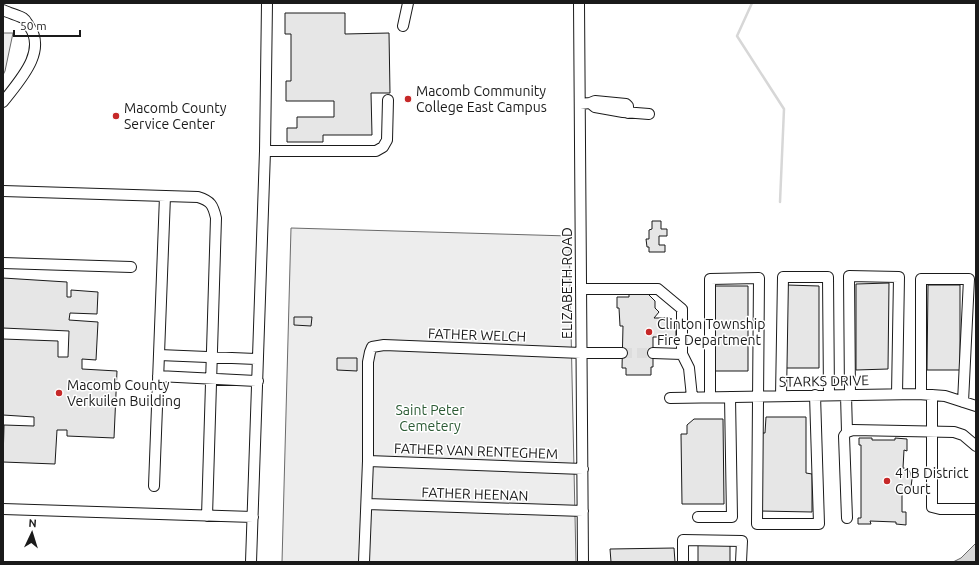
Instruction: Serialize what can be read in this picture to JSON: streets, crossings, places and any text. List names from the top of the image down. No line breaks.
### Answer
{"streets":{"street":["ELIZABETH ROAD","FATHER WELCH","STARKS DRIVE","FATHER VAN RENTEGHEM","FATHER HEENAN"]},"crossings":[["ELIZABETH ROAD","FATHER WELCH"],["ELIZABETH ROAD","FATHER VAN RENTEGHEM"],["ELIZABETH ROAD","FATHER HEENAN"],["FATHER WELCH","FATHER VAN RENTEGHEM"]],"parks":["Saint Peter Cemetery"],"places":["Macomb Community College East Campus","Macomb County Service Center","Clinton Township Fire Department","Macomb County Verkuilen Building","41B District Court"],"scale_bar":"50 m","north":"top"}
